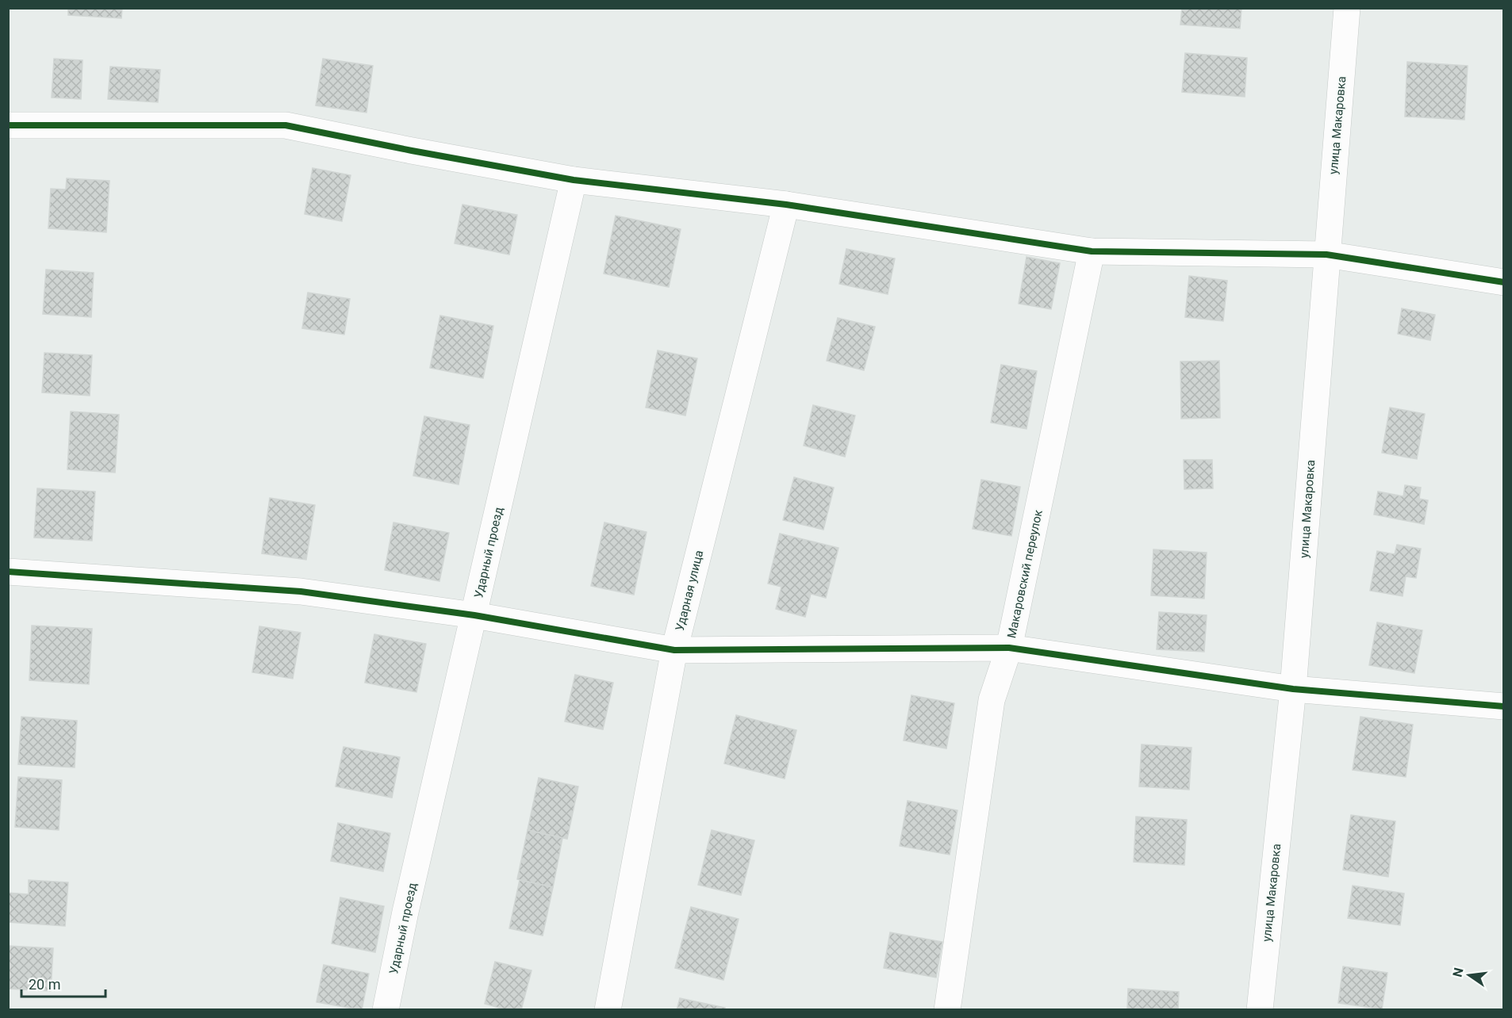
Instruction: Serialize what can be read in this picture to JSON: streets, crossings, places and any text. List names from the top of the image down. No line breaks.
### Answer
{"streets":{"street":["улица Макаровка","Ударный проезд","Макаровский переулок","Ударная улица"]},"scale_bar":"20 m","north":"left"}
